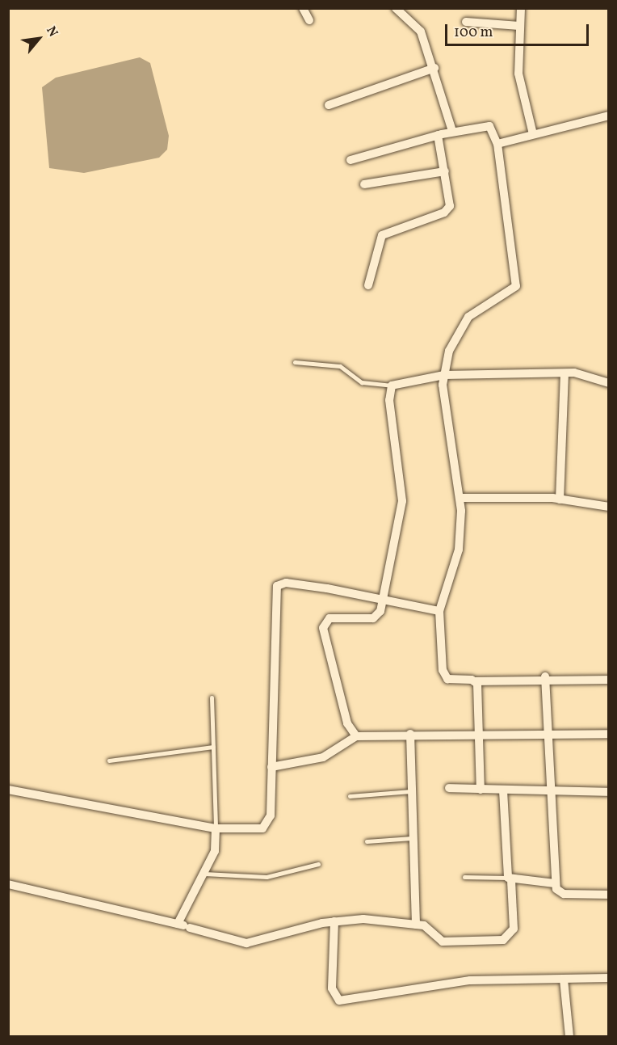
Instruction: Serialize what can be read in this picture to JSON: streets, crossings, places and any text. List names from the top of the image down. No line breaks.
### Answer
{"scale_bar":"100 m","north":"top right"}
